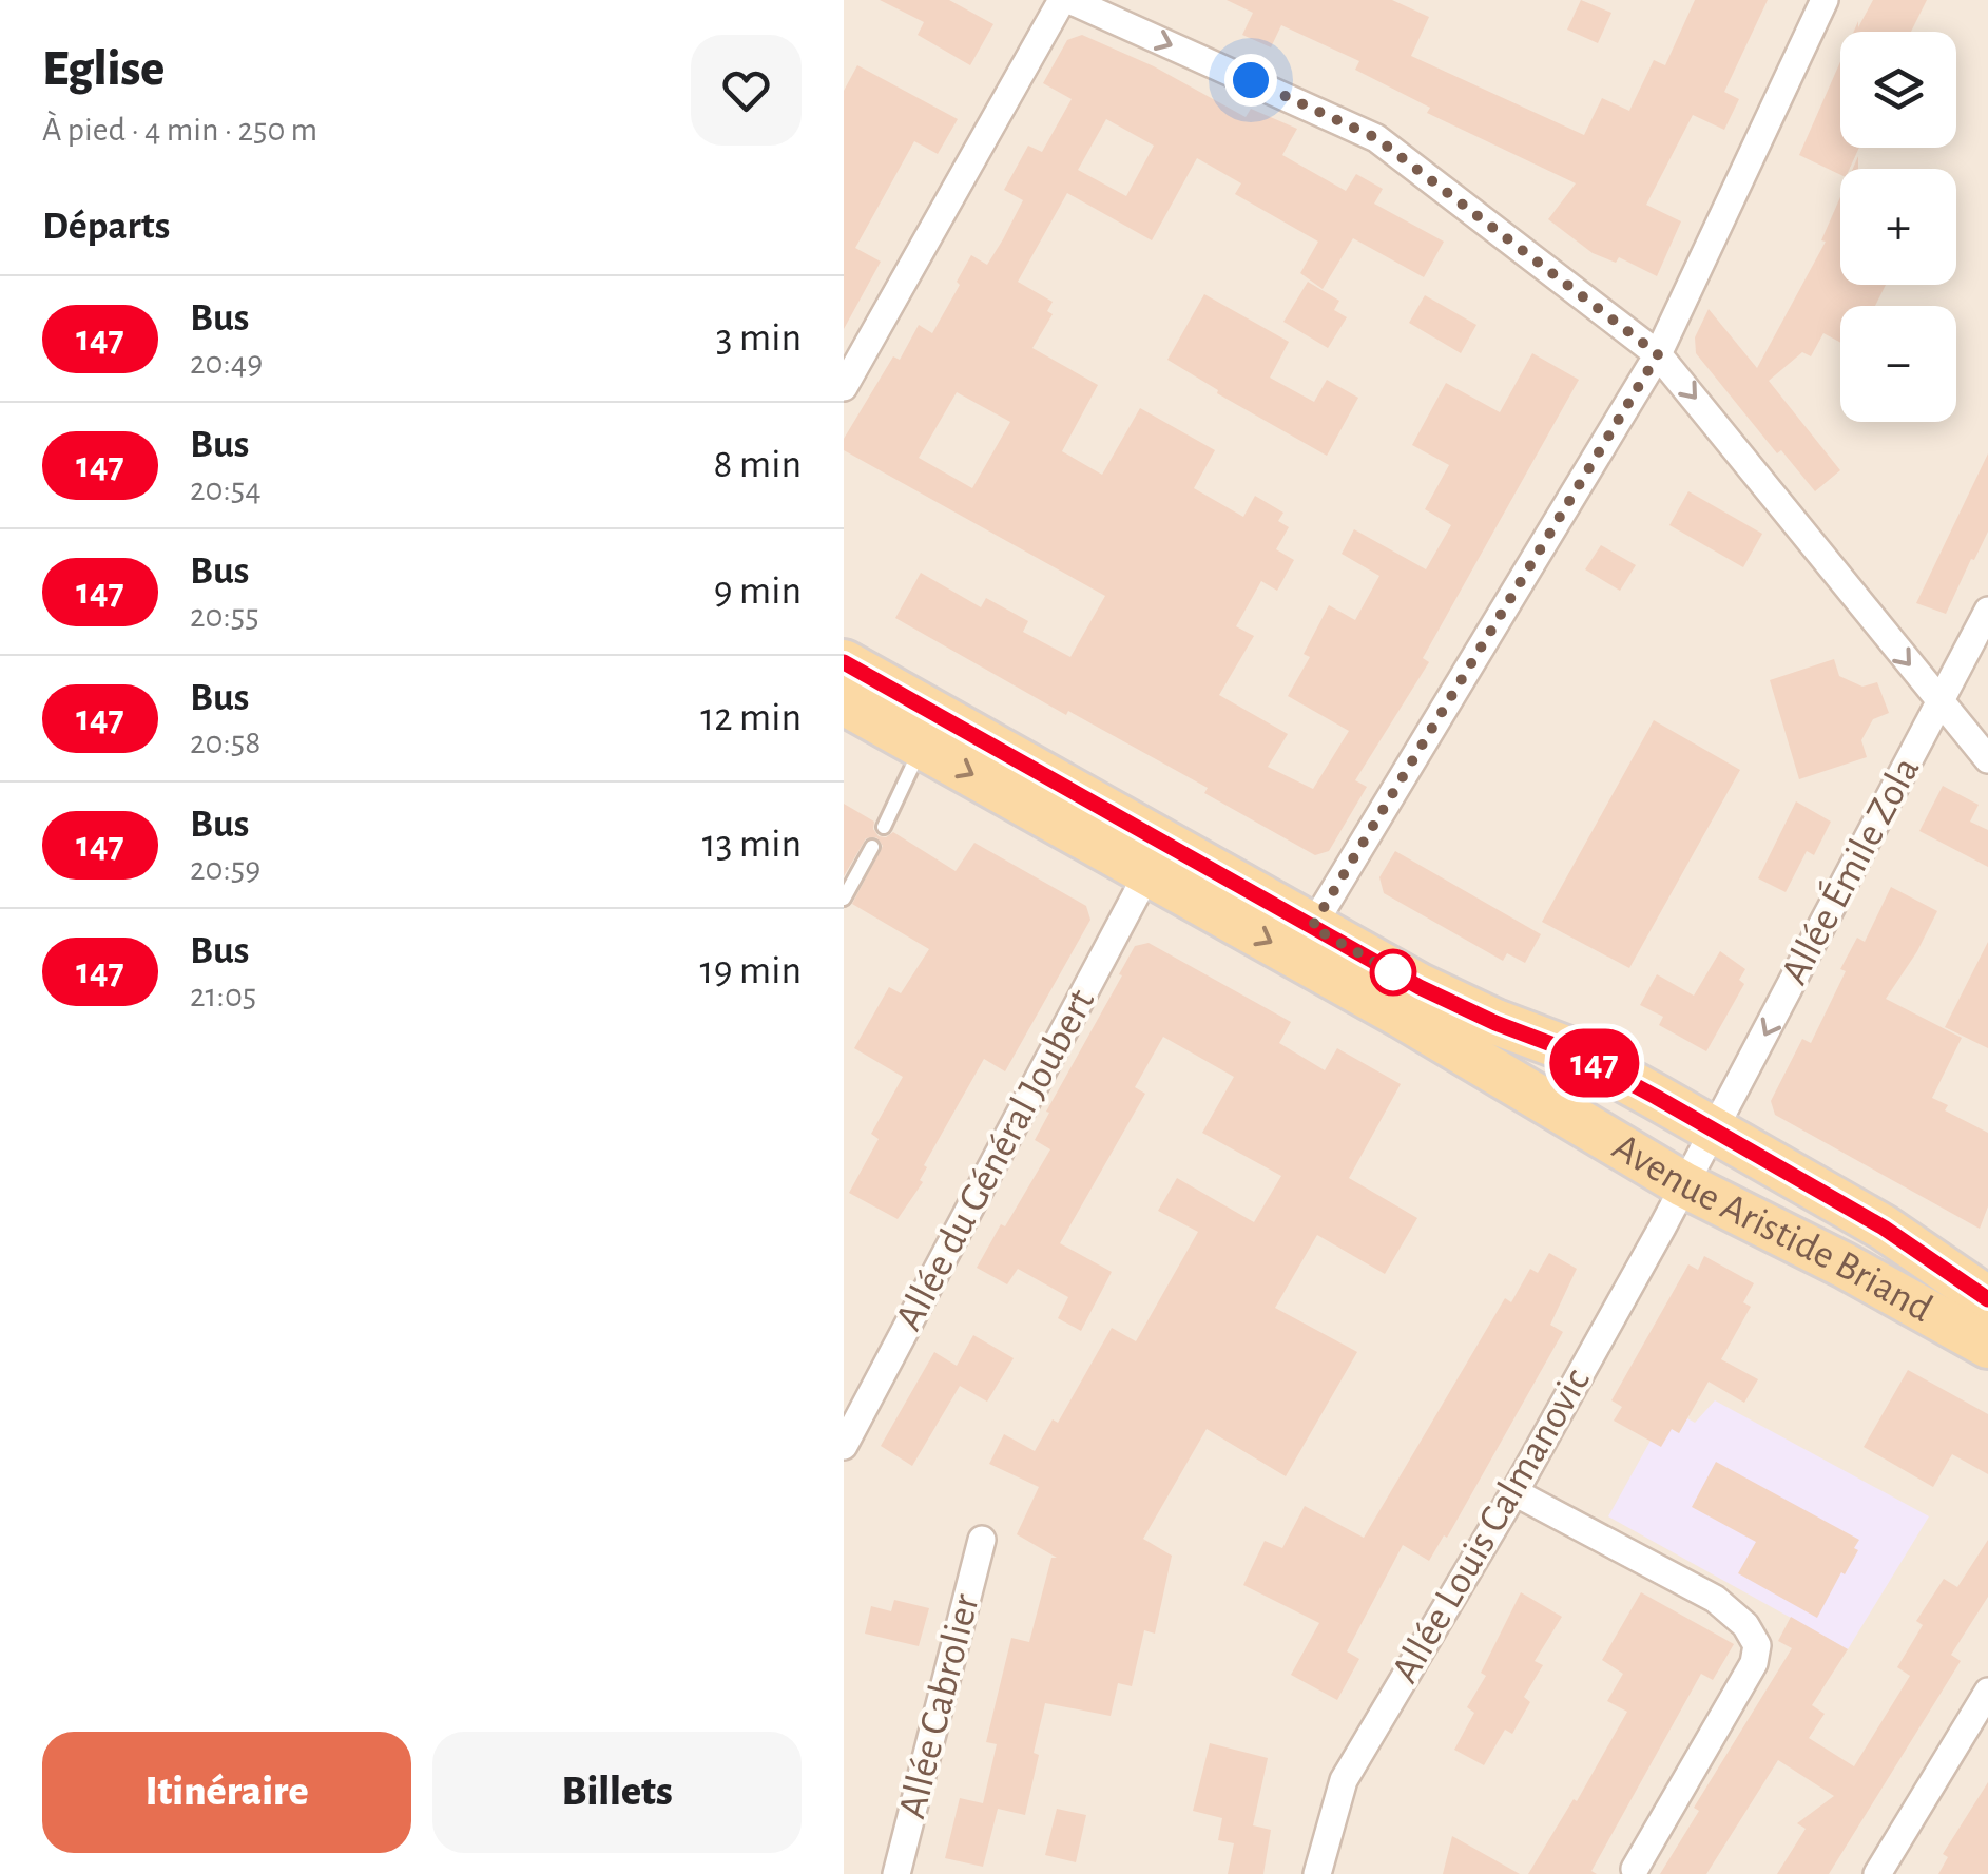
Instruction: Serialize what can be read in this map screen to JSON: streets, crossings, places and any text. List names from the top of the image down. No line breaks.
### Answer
{"streets":{"main road":["Avenue Aristide Briand"],"street":["Allée Émile Zola","Allée du Général Joubert","Allée Louis Calmanovic","Allée Cabrolier"]},"crossings":[["Allée Émile Zola","Avenue Aristide Briand"],["Allée Émile Zola","Allée Louis Calmanovic"],["Allée du Général Joubert","Avenue Aristide Briand"],["Avenue Aristide Briand","Allée Louis Calmanovic"]],"one_way":["Allée Émile Zola"],"lines":["bus line 147"],"page":{"heading":[["Eglise","À pied · 4 min · 250 m"],"Départs"],"on_map":"147","map_buttons":["+","−"],"list":[{"mark":"147","name":"Bus","note":"20:49","value":"3 min"},{"mark":"147","name":"Bus","note":"20:54","value":"8 min"},{"mark":"147","name":"Bus","note":"20:55","value":"9 min"},{"mark":"147","name":"Bus","note":"20:58","value":"12 min"},{"mark":"147","name":"Bus","note":"20:59","value":"13 min"},{"mark":"147","name":"Bus","note":"21:05","value":"19 min"}],"buttons":["Itinéraire","Billets"]}}
